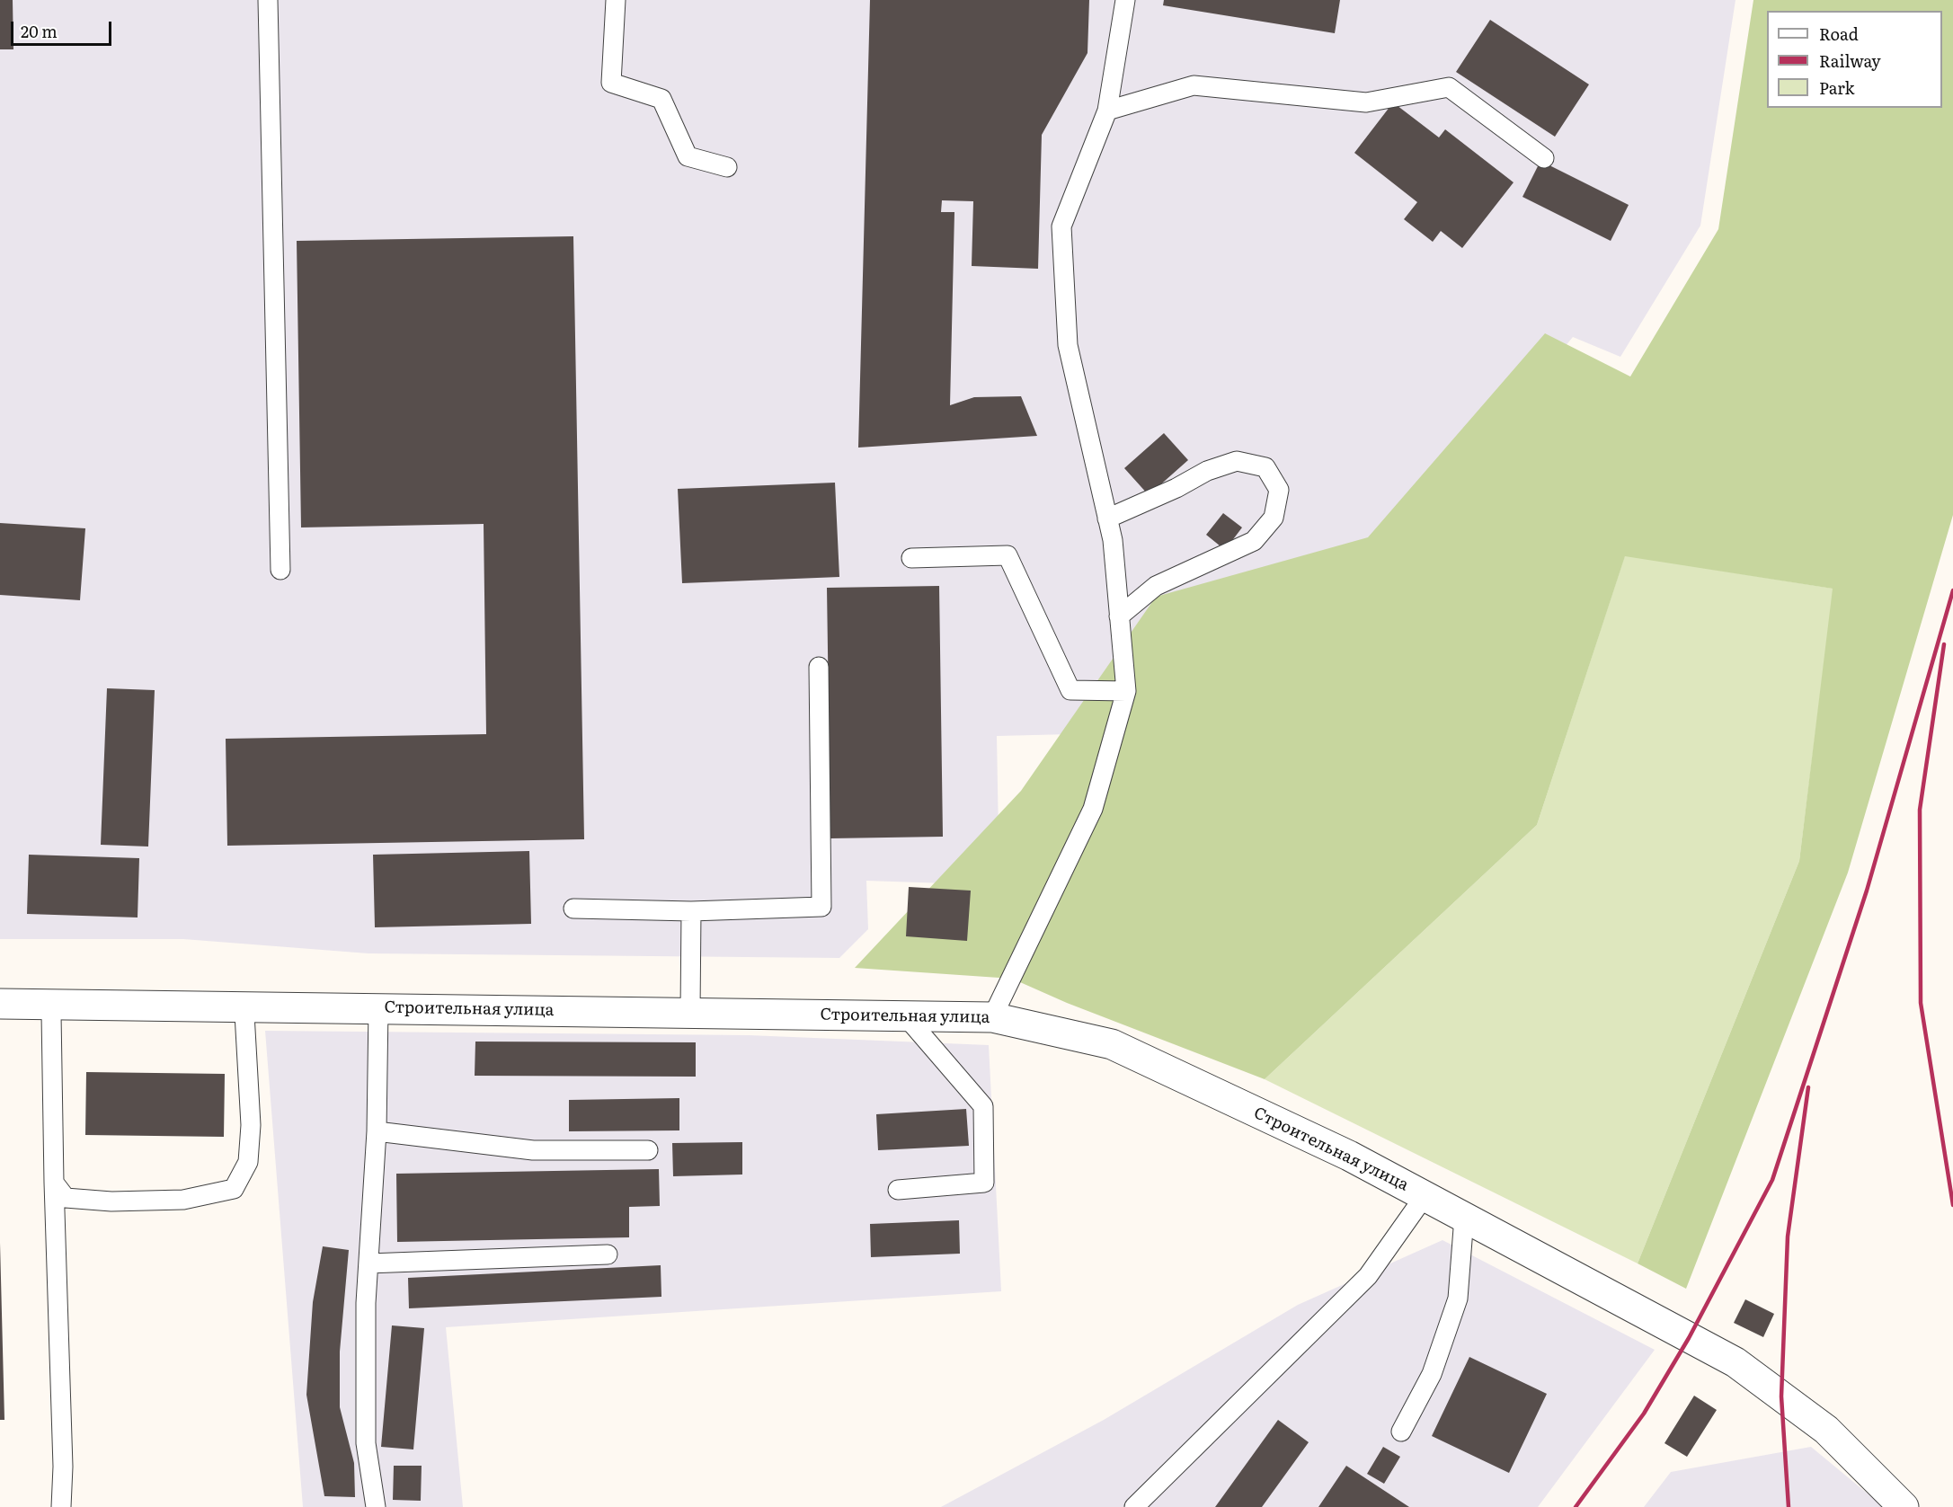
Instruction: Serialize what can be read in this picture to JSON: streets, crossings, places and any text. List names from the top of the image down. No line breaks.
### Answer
{"streets":{"street":["Строительная улица"]},"legend":["Road","Railway","Park"],"scale_bar":"20 m"}
